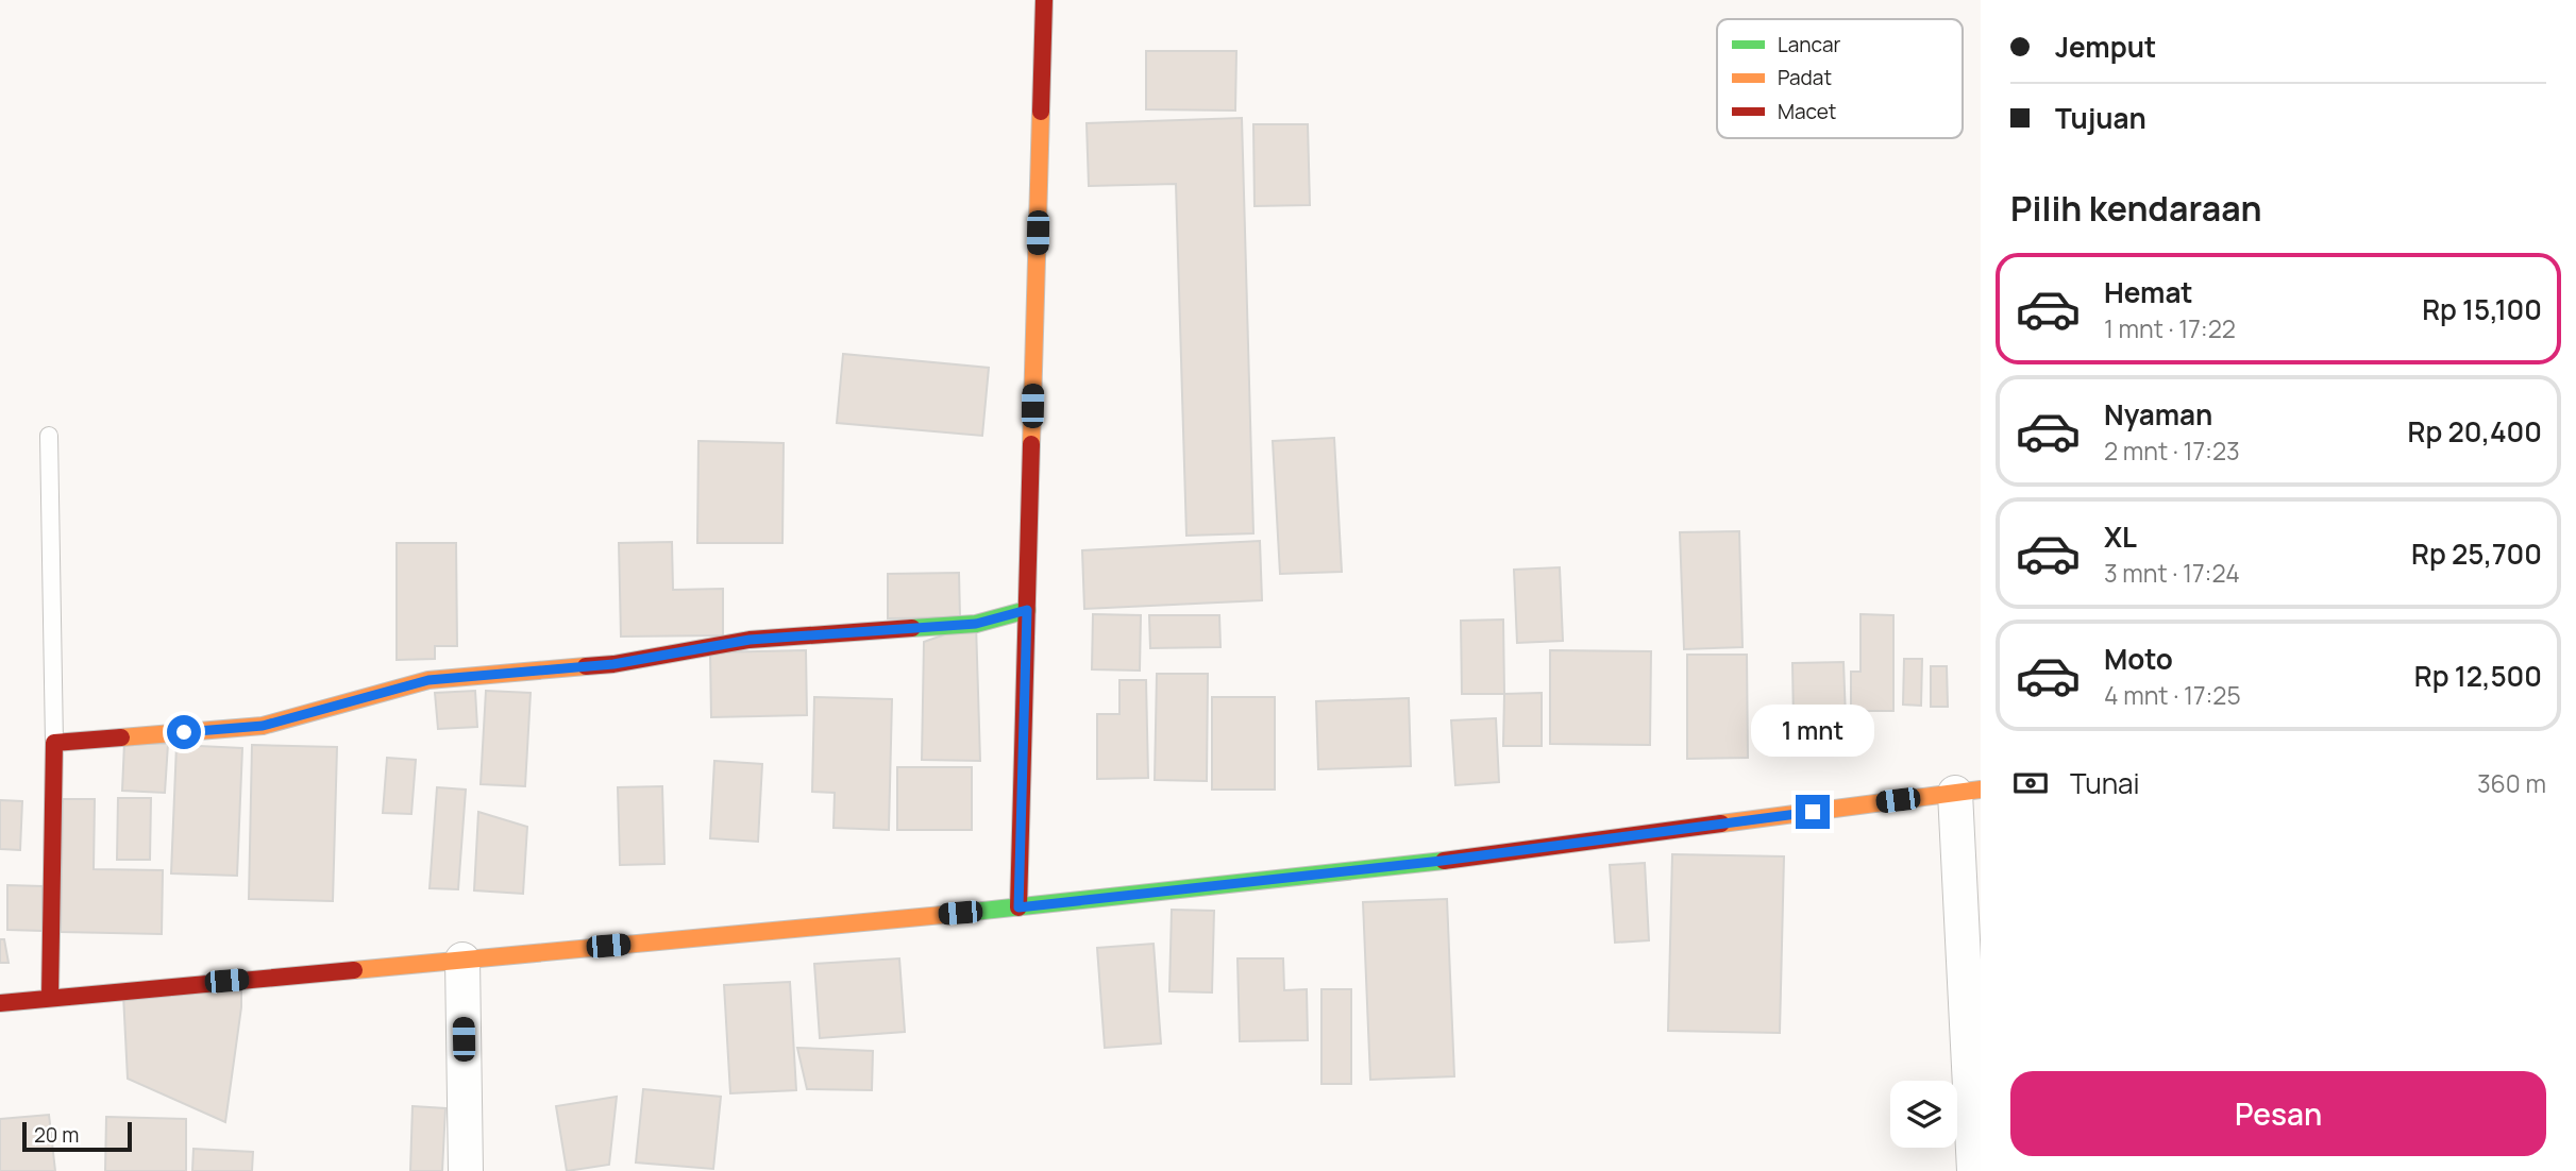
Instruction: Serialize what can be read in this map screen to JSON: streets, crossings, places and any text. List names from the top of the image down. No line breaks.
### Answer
{"legend":["Lancar","Padat","Macet"],"scale_bar":"20 m","page":{"banner":["Jemput","Tujuan"],"heading":"Pilih kendaraan","list":[{"name":"Hemat","note":"1 mnt · 17:22","value":"Rp 15,100"},{"name":"Nyaman","note":"2 mnt · 17:23","value":"Rp 20,400"},{"name":"XL","note":"3 mnt · 17:24","value":"Rp 25,700"},{"name":"Moto","note":"4 mnt · 17:25","value":"Rp 12,500"}],"bubble":"1 mnt","pay":["Tunai","360 m"],"buttons":"Pesan","scale":"20 m"}}
